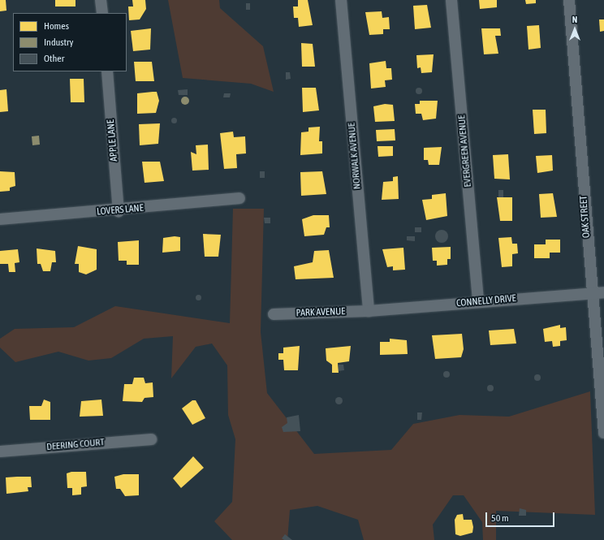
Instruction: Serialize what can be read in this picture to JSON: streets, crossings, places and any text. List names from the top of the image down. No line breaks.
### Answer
{"streets":{"street":["APPLE LANE","EVERGREEN AVENUE","NORWALK AVENUE","LOVERS LANE","OAK STREET","CONNELLY DRIVE","PARK AVENUE","DEERING COURT"]},"crossings":[["APPLE LANE","LOVERS LANE"],["EVERGREEN AVENUE","CONNELLY DRIVE"],["NORWALK AVENUE","CONNELLY DRIVE"],["NORWALK AVENUE","PARK AVENUE"],["OAK STREET","CONNELLY DRIVE"],["CONNELLY DRIVE","PARK AVENUE"]],"legend":["Homes","Industry","Other"],"scale_bar":"50 m","north":"top"}
